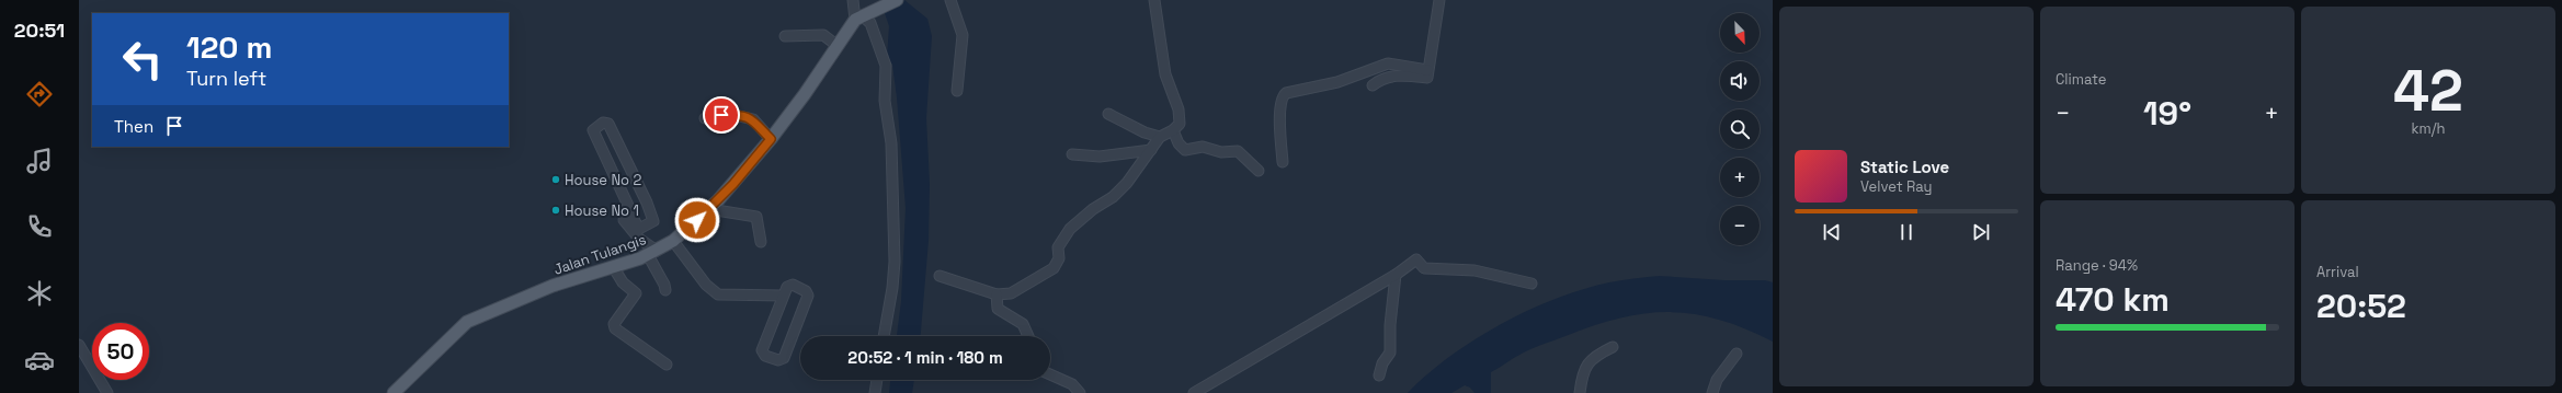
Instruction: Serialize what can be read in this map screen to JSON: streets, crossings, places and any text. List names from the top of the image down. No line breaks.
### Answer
{"streets":{"main road":["Jalan Tulangis"]},"places":["House No 2","House No 1"],"north":"bottom right","page":{"tabs":"20:51","tile":["Climate",["42","km/h"],["Range · 94%","470 km"],["Arrival","20:52"]],"map_buttons":["+","−"],"turn":["120 m","Turn left"],"heat":["−","19°","+"],"then":"Then","song":["Static Love","Velvet Ray"],"limit":"50","trip":"20:52 · 1 min · 180 m"}}
